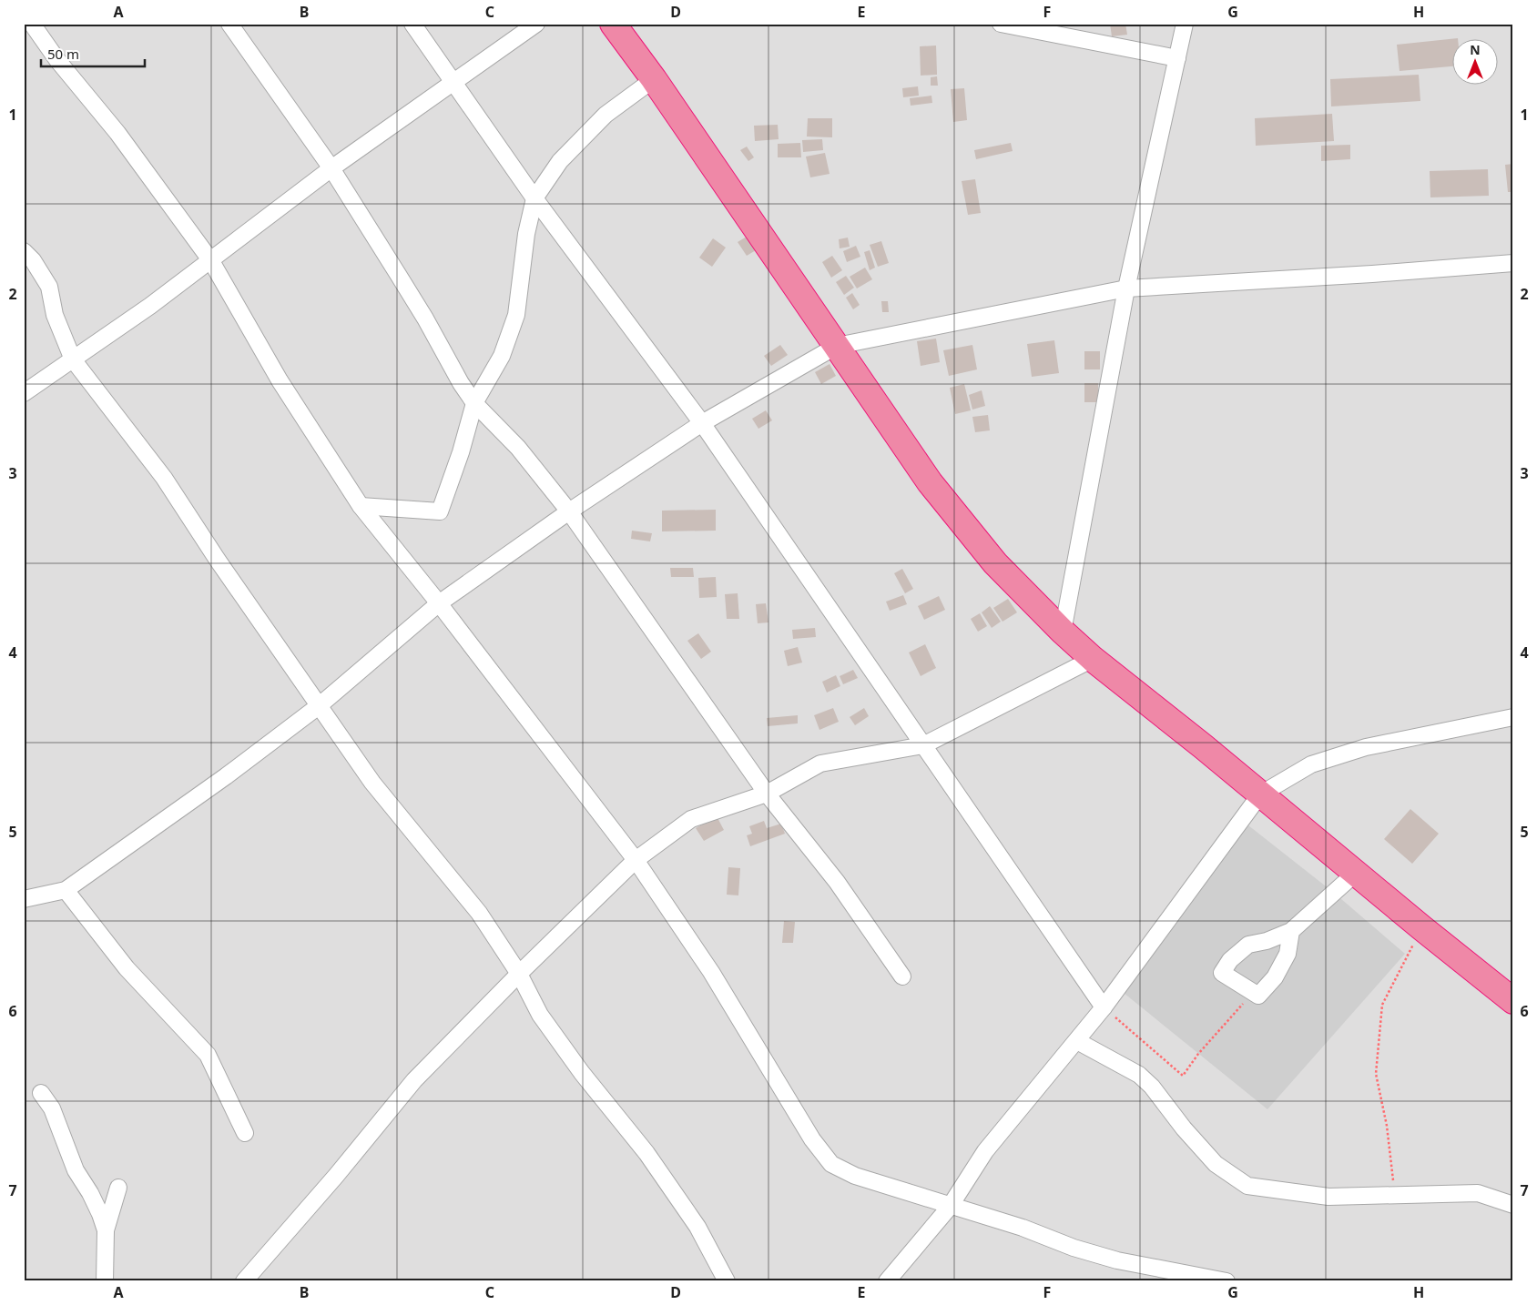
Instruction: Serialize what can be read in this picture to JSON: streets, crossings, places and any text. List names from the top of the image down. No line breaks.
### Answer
{"scale_bar":"50 m","north":"top","grid":{"columns":["A","B","C","D","E","F","G","H"],"rows":["1","2","3","4","5","6","7"]}}
